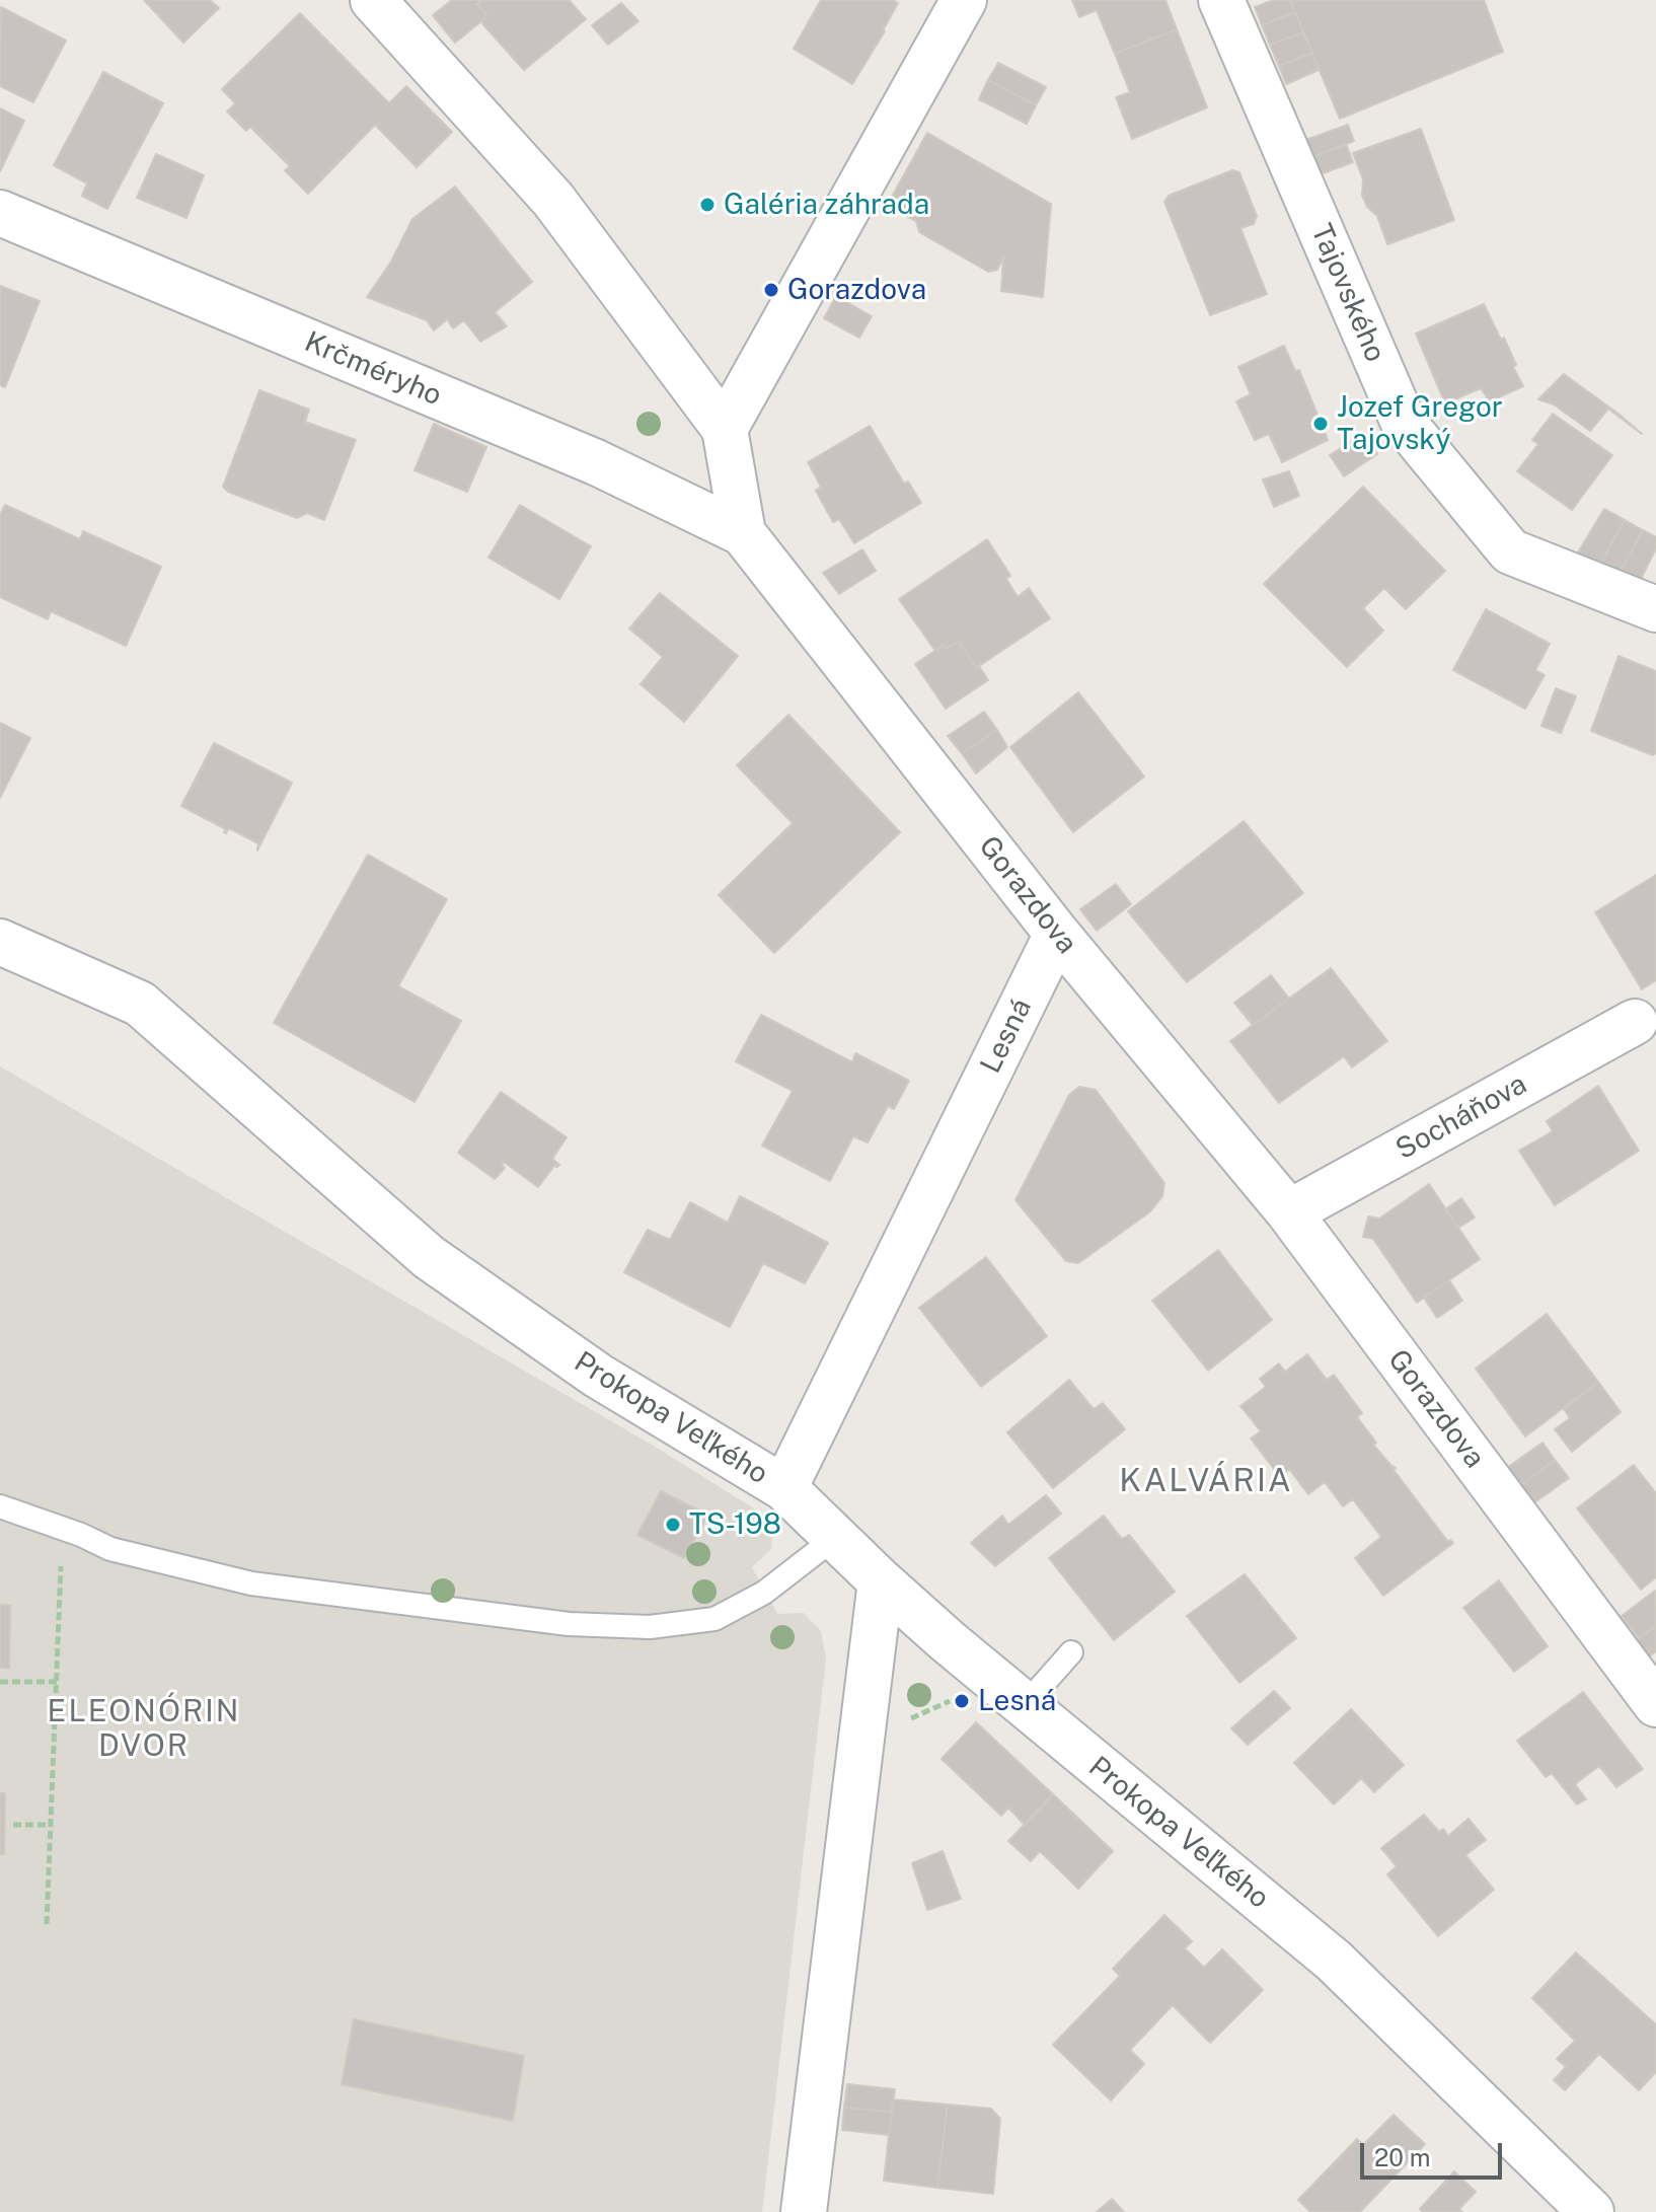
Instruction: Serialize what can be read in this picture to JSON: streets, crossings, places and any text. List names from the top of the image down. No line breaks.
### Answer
{"streets":{"street":["Tajovského","Krčméryho","Gorazdova","Lesná","Socháňova","Prokopa Veľkého"]},"crossings":[["Krčméryho","Gorazdova"],["Gorazdova","Lesná"],["Gorazdova","Socháňova"],["Lesná","Prokopa Veľkého"]],"districts":["KALVÁRIA","ELEONÓRIN DVOR"],"places":["Galéria záhrada","Gorazdova","Jozef Gregor Tajovský","TS-198","Lesná"],"scale_bar":"20 m"}
